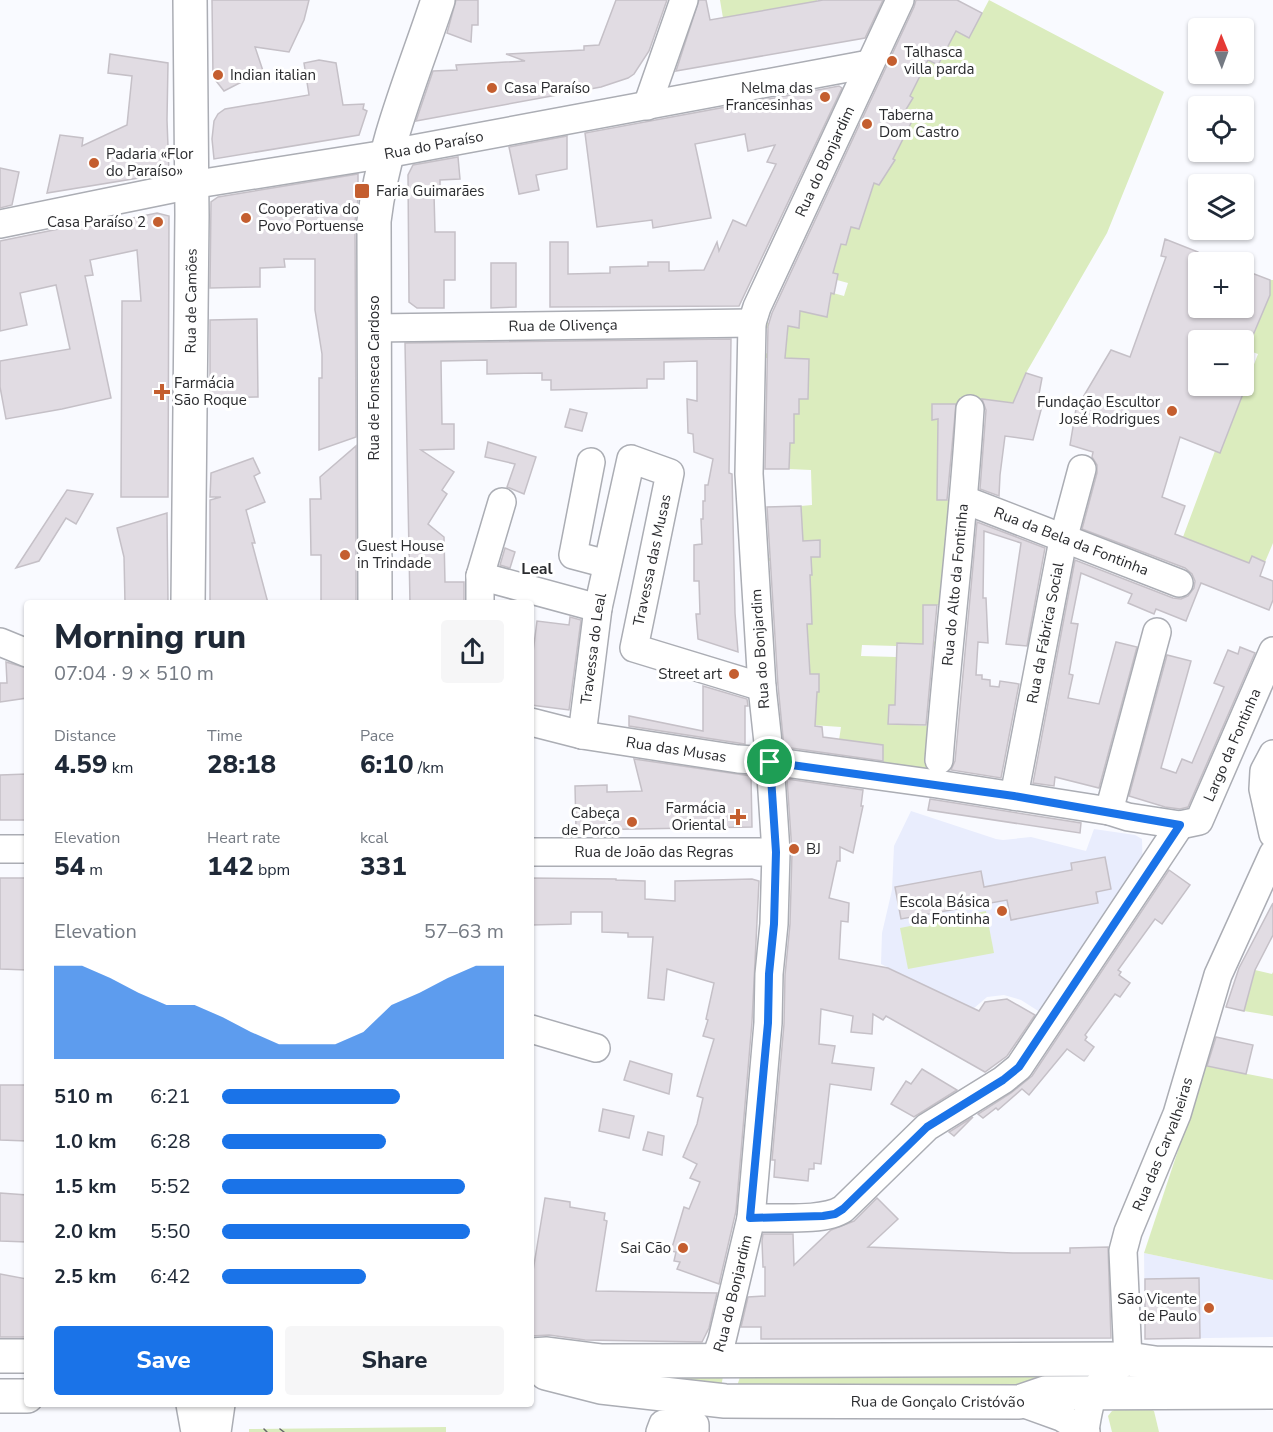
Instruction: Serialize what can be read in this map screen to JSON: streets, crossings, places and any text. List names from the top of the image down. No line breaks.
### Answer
{"streets":{"main road":["Rua de Camões","Rua de Fonseca Cardoso","Rua de Gonçalo Cristóvão"],"street":["Rua do Paraíso","Rua do Bonjardim","Rua de Olivença","Rua da Bela da Fontinha","Travessa das Musas","Rua do Alto da Fontinha","Rua da Fábrica Social","Travessa do Leal","Largo da Fontinha","Rua das Musas","Rua de João das Regras","Rua das Carvalheiras"]},"crossings":[["Rua do Paraíso","Rua do Bonjardim"],["Rua do Paraíso","Rua de Camões"],["Rua do Paraíso","Rua de Fonseca Cardoso"],["Rua do Bonjardim","Rua de Olivença"],["Rua do Bonjardim","Travessa das Musas"],["Rua do Bonjardim","Rua das Musas"],["Rua do Bonjardim","Rua de João das Regras"],["Rua do Bonjardim","Rua de Gonçalo Cristóvão"],["Rua de Olivença","Rua de Fonseca Cardoso"],["Rua da Bela da Fontinha","Rua do Alto da Fontinha"],["Rua da Bela da Fontinha","Rua da Fábrica Social"],["Travessa das Musas","Travessa do Leal"],["Rua da Fábrica Social","Rua das Musas"],["Travessa do Leal","Rua das Musas"],["Largo da Fontinha","Rua das Musas"],["Rua das Carvalheiras","Rua de Gonçalo Cristóvão"]],"districts":["Leal"],"places":{"other":["Talhasca villa parda","Indian italian","Casa Paraíso","Nelma das Francesinhas","Taberna Dom Castro","Padaria «Flor do Paraíso»","Cooperativa do Povo Portuense","Casa Paraíso 2","Fundação Escultor José Rodrigues","Guest House in Trindade","Street art","Cabeça de Porco","BJ","Escola Básica da Fontinha","Sai Cão","São Vicente de Paulo"],"transit":["Faria Guimarães"],"health":["Farmácia São Roque","Farmácia Oriental"]},"north":"top","page":{"map_buttons":["+","−"],"heading":["Morning run","07:04 · 9 × 510 m"],"stats":[["Distance","4.59 km"],["Time","28:18"],["Pace","6:10 /km"],["Elevation","54 m"],["Heart rate","142 bpm"],["kcal","331"]],"chart":["Elevation","57–63 m"],"list":[{"name":"510 m","note":"6:21"},{"name":"1.0 km","note":"6:28"},{"name":"1.5 km","note":"5:52"},{"name":"2.0 km","note":"5:50"},{"name":"2.5 km","note":"6:42"}],"buttons":["Save","Share"]}}
